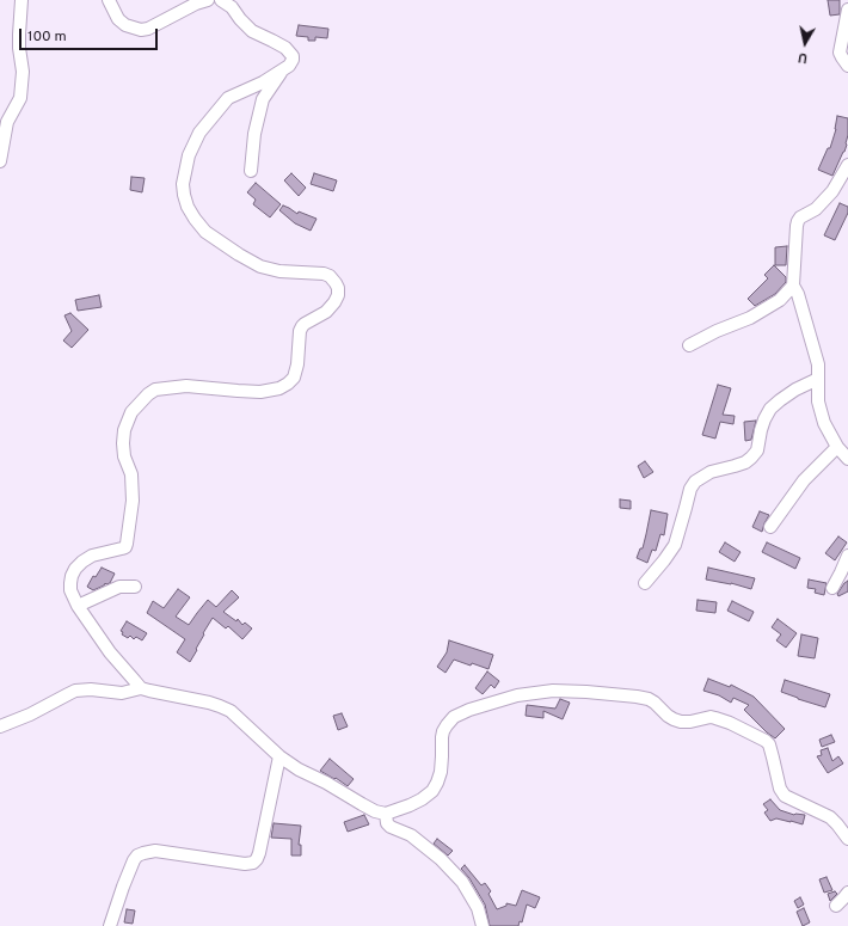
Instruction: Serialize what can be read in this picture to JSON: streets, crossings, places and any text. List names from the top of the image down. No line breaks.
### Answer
{"scale_bar":"100 m","north":"bottom"}
